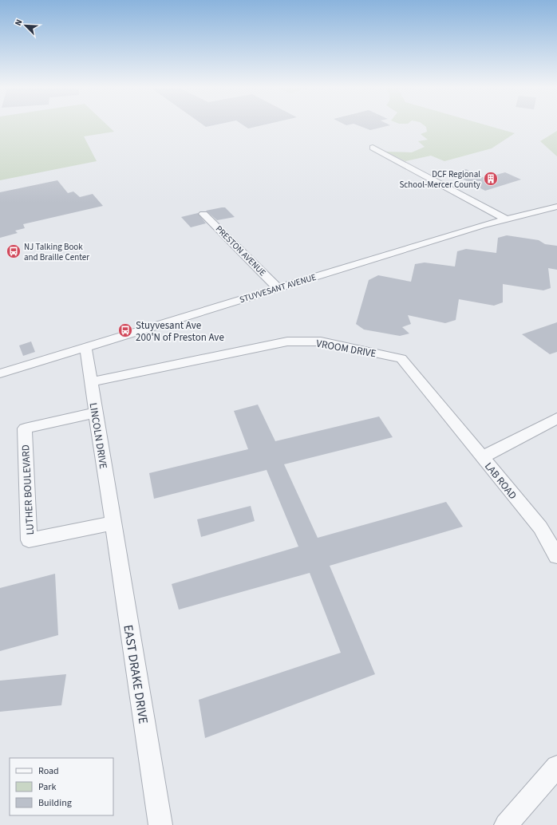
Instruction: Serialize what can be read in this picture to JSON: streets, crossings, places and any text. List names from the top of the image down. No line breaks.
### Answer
{"streets":{"street":["PRESTON AVENUE","STUYVESANT AVENUE","VROOM DRIVE","LINCOLN DRIVE","LAB ROAD","LUTHER BOULEVARD","EAST DRAKE DRIVE"]},"crossings":[["PRESTON AVENUE","STUYVESANT AVENUE"],["STUYVESANT AVENUE","LINCOLN DRIVE"],["VROOM DRIVE","LINCOLN DRIVE"],["VROOM DRIVE","LAB ROAD"],["LINCOLN DRIVE","LUTHER BOULEVARD"],["LINCOLN DRIVE","EAST DRAKE DRIVE"],["LUTHER BOULEVARD","EAST DRAKE DRIVE"]],"places":{"building":["DCF Regional School-Mercer County"],"bus stop":["NJ Talking Book and Braille Center","Stuyvesant Ave 200'N of Preston Ave"]},"legend":["Road","Park","Building"],"north":"top left"}
